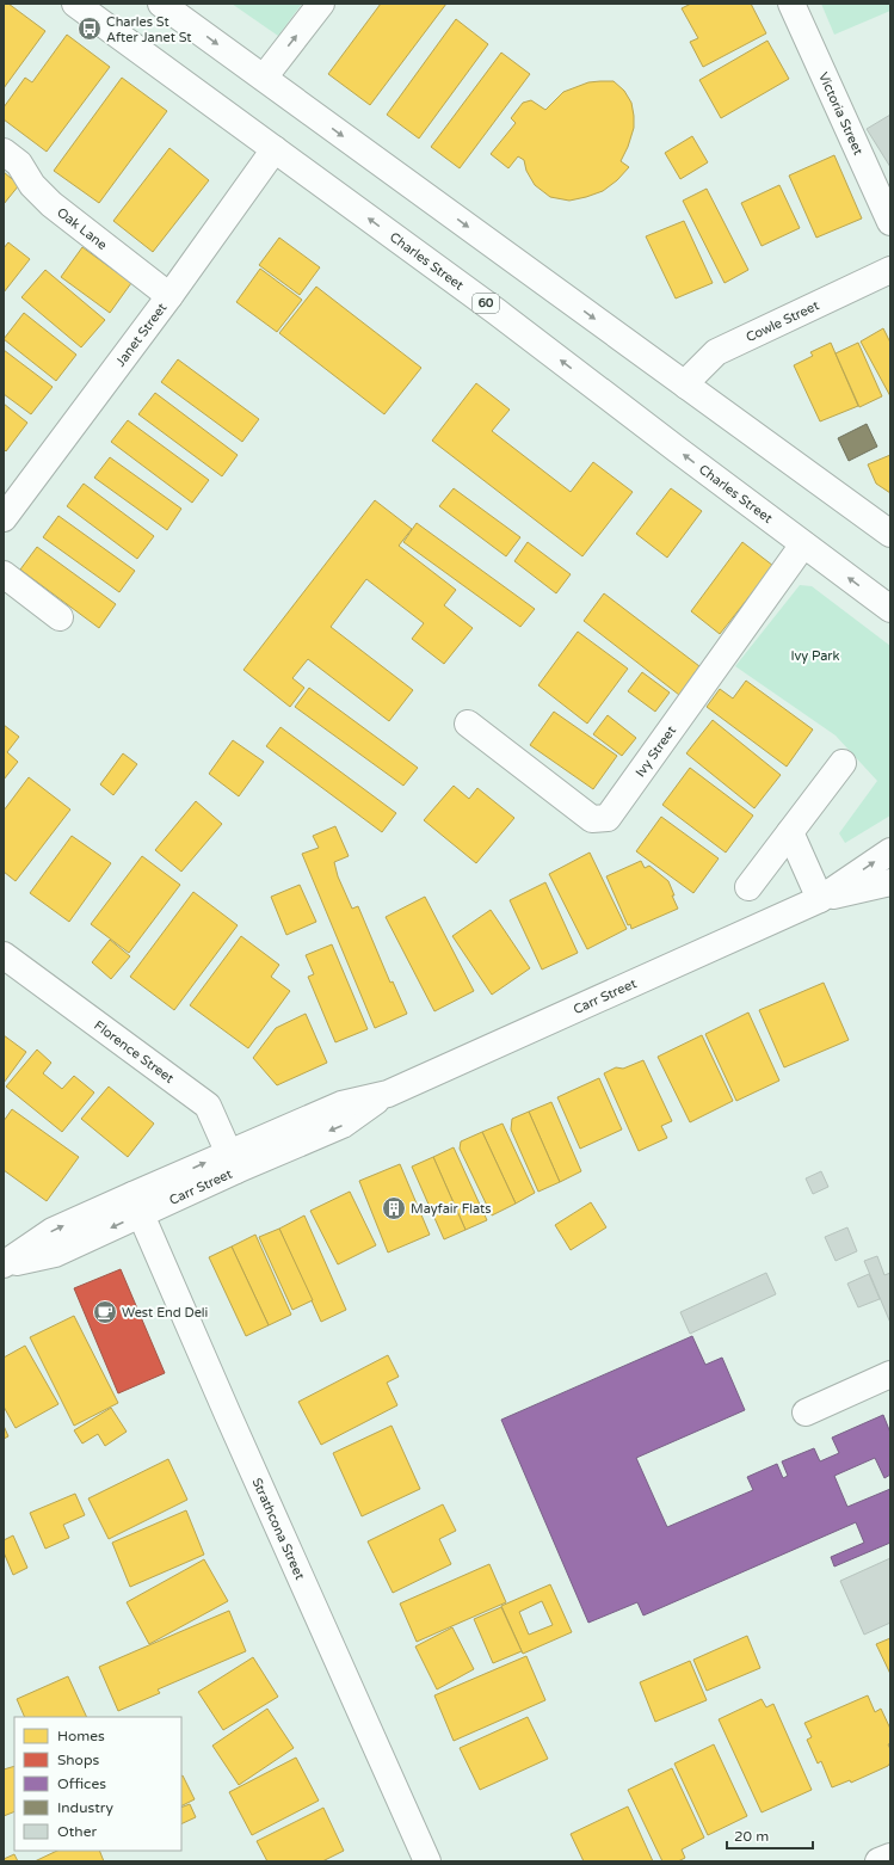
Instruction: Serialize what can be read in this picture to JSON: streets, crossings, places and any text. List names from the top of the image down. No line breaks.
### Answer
{"streets":{"main road":["Victoria Street","Oak Lane","Charles Street","60","Cowle Street","Janet Street","Ivy Street","Carr Street","Florence Street","Strathcona Street"]},"crossings":[["Oak Lane","Janet Street"],["Charles Street","Janet Street"],["Charles Street","Ivy Street"],["Carr Street","Florence Street"],["Carr Street","Strathcona Street"]],"parks":["Ivy Park"],"places":{"bus stop":["Charles St After Janet St"],"building":["Mayfair Flats"],"cafe":["West End Deli"]},"legend":["Homes","Shops","Offices","Industry","Other"],"scale_bar":"20 m"}
